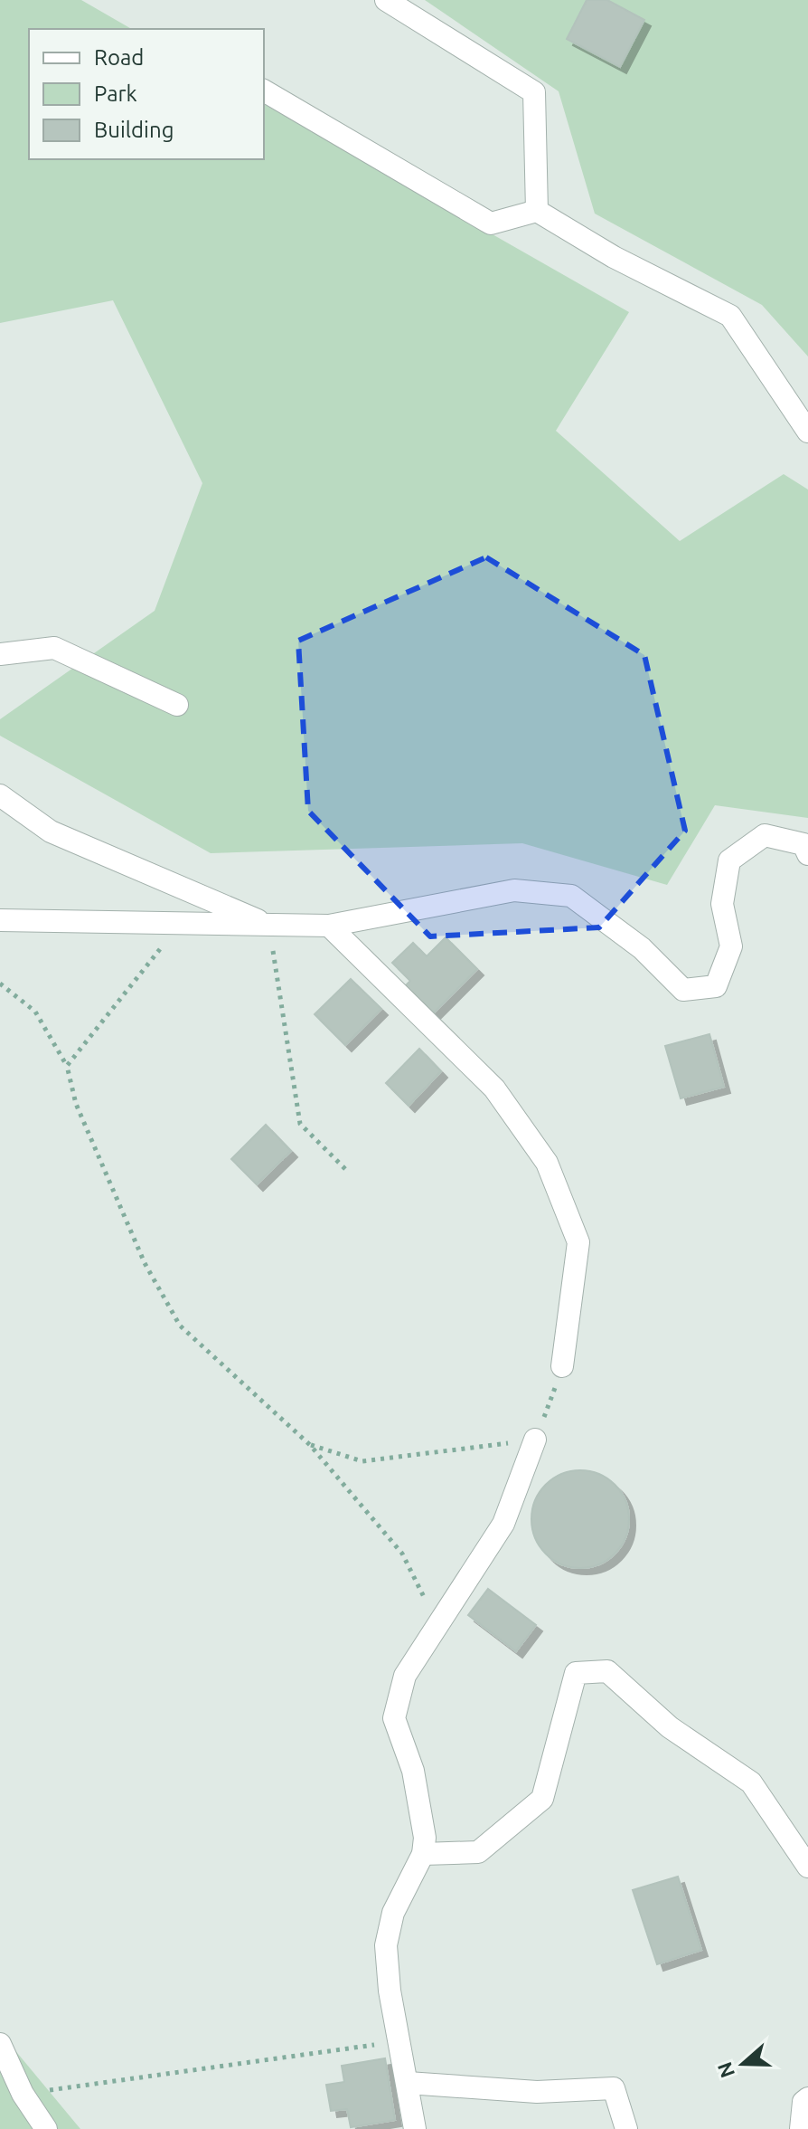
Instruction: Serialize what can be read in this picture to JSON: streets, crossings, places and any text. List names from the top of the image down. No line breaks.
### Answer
{"legend":["Road","Park","Building"],"north":"left"}
